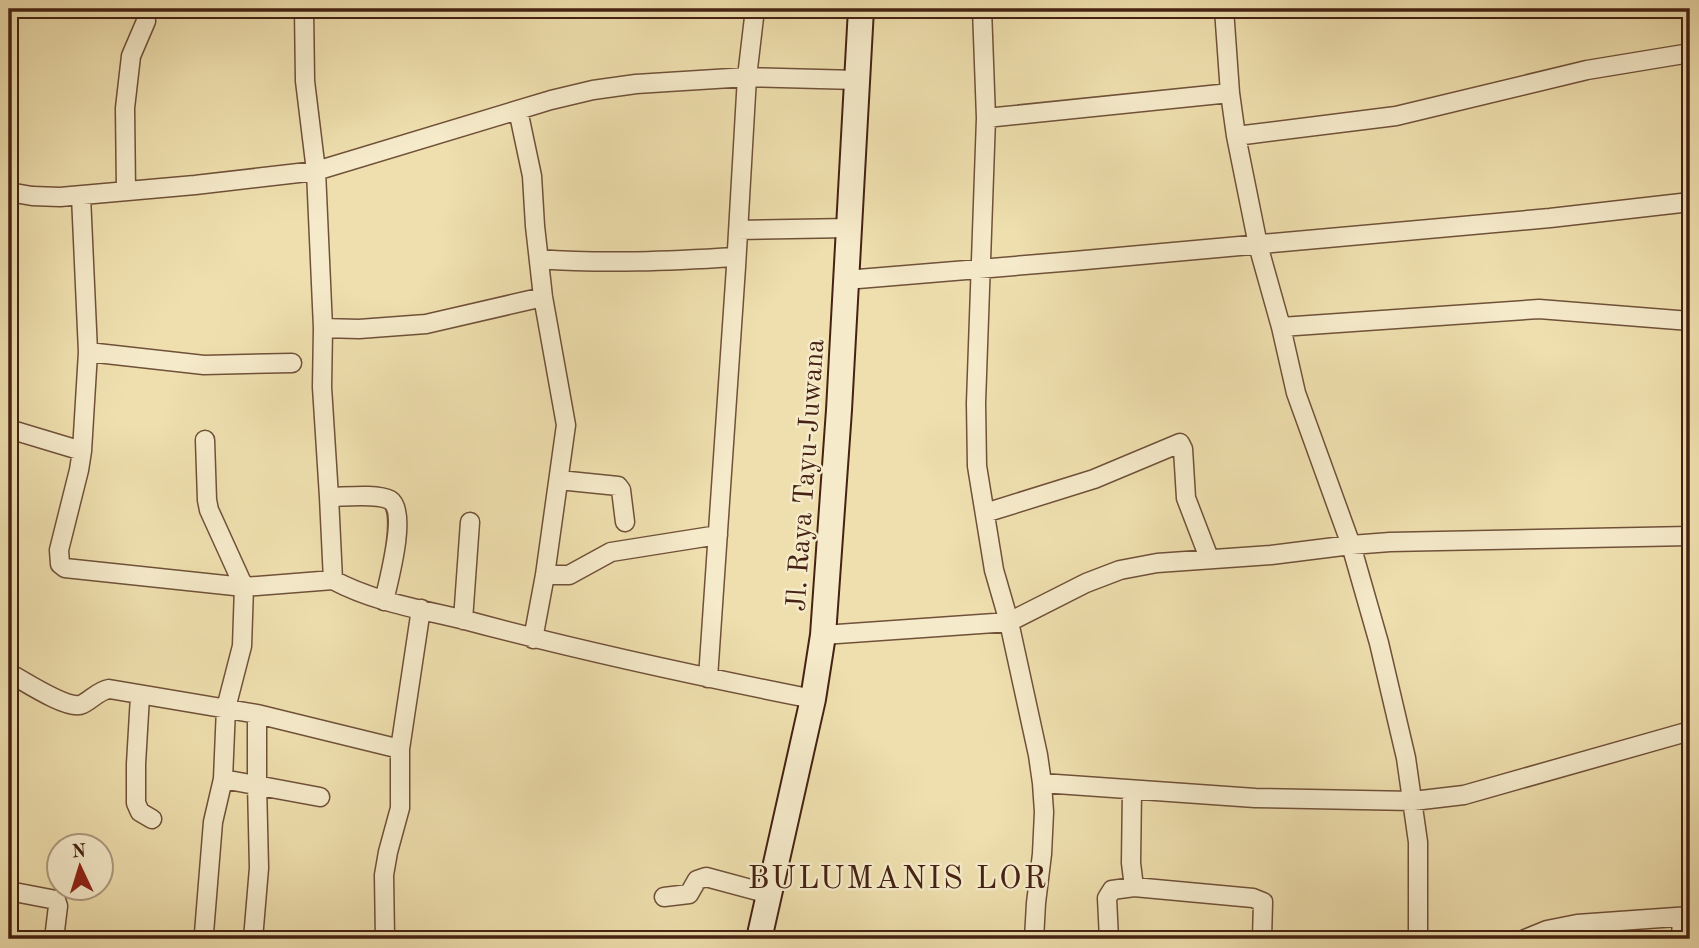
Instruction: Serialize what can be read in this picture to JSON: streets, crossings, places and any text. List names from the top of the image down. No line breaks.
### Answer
{"streets":{"main road":["Jl. Raya Tayu-Juwana"]},"districts":["BULUMANIS LOR"],"north":"top"}
